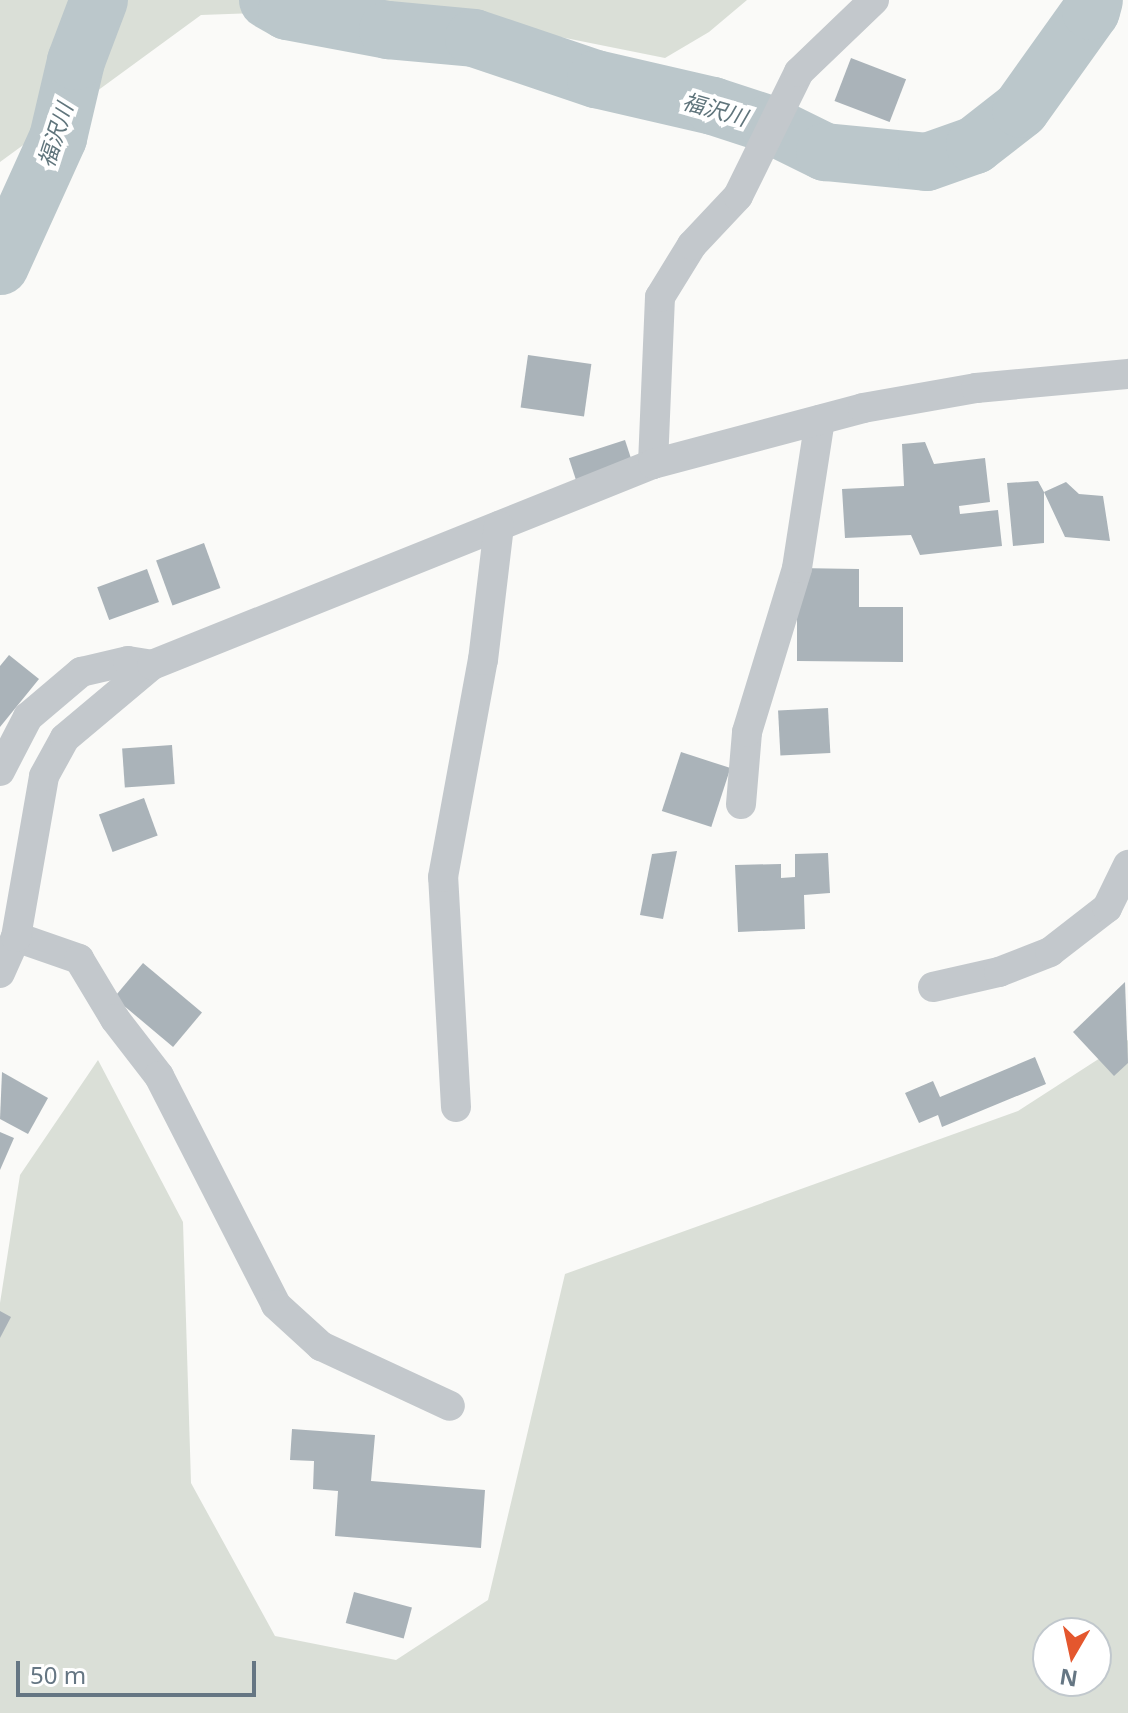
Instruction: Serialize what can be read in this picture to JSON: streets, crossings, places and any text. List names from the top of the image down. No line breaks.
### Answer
{"water":["福沢川"],"scale_bar":"50 m","north":"bottom"}
